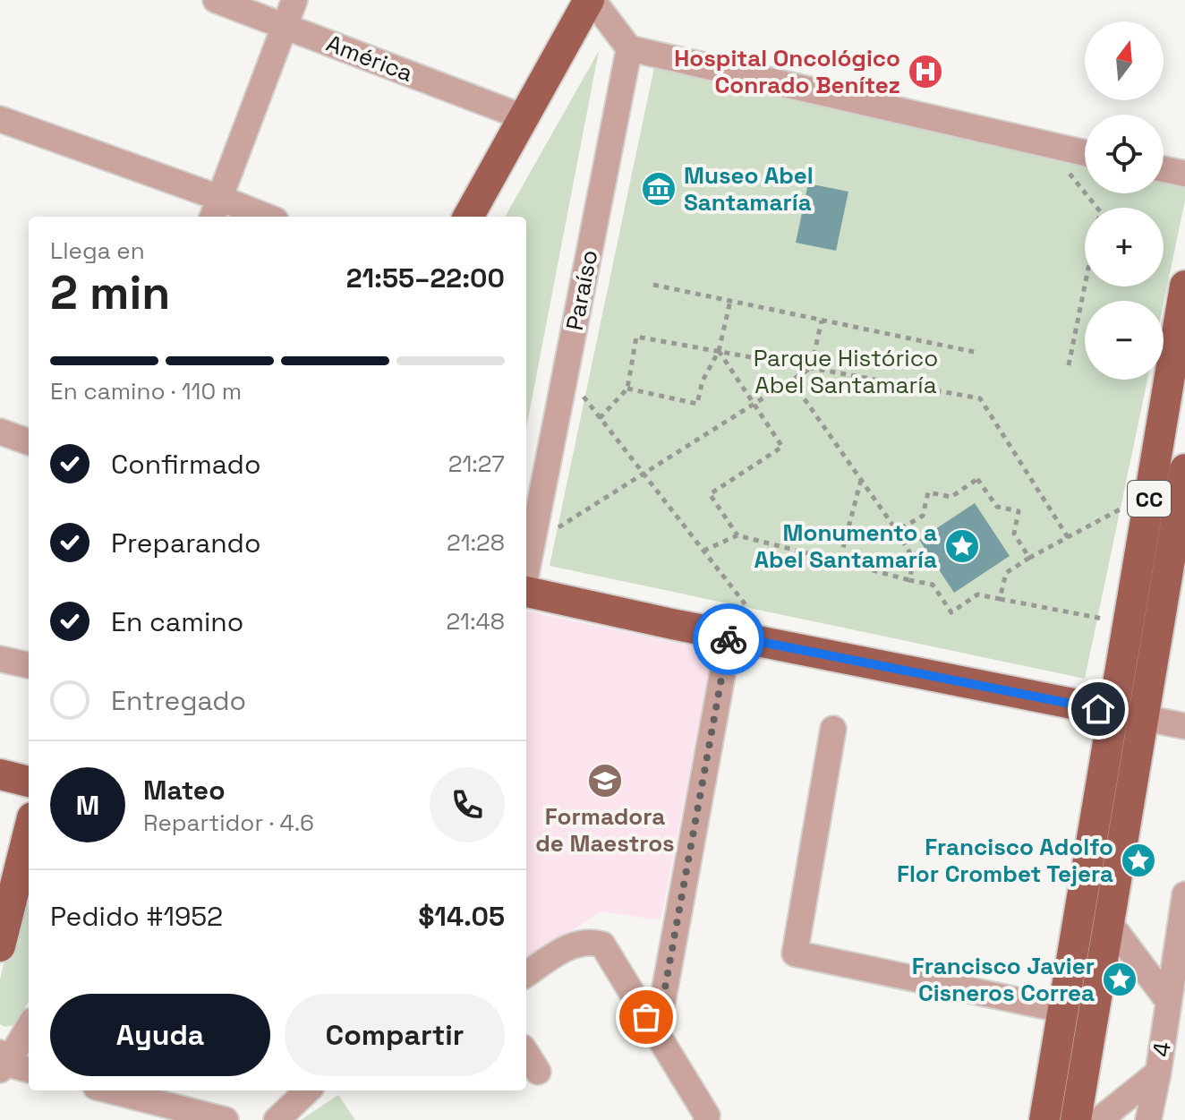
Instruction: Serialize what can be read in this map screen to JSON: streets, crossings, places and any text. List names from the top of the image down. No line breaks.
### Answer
{"streets":{"main road":["CC"],"street":["América","Paraíso","4"]},"parks":["Parque Histórico Abel Santamaría"],"places":{"hospital":["Hospital Oncológico Conrado Benítez"],"museum":["Museo Abel Santamaría"],"place":["Monumento a Abel Santamaría","Francisco Adolfo Flor Crombet Tejera","Francisco Javier Cisneros Correa"],"school or university":["Formadora de Maestros"]},"north":"top","page":{"map_buttons":["+","−"],"heading":["2 min","Llega en","21:55–22:00"],"panel":["Mateo","Repartidor · 4.6","Pedido #1952","$14.05"],"bar":"En camino · 110 m","list":[["Confirmado","21:27"],["Preparando","21:28"],["En camino","21:48"],"Entregado"],"round":"M","buttons":["Ayuda","Compartir"]}}
